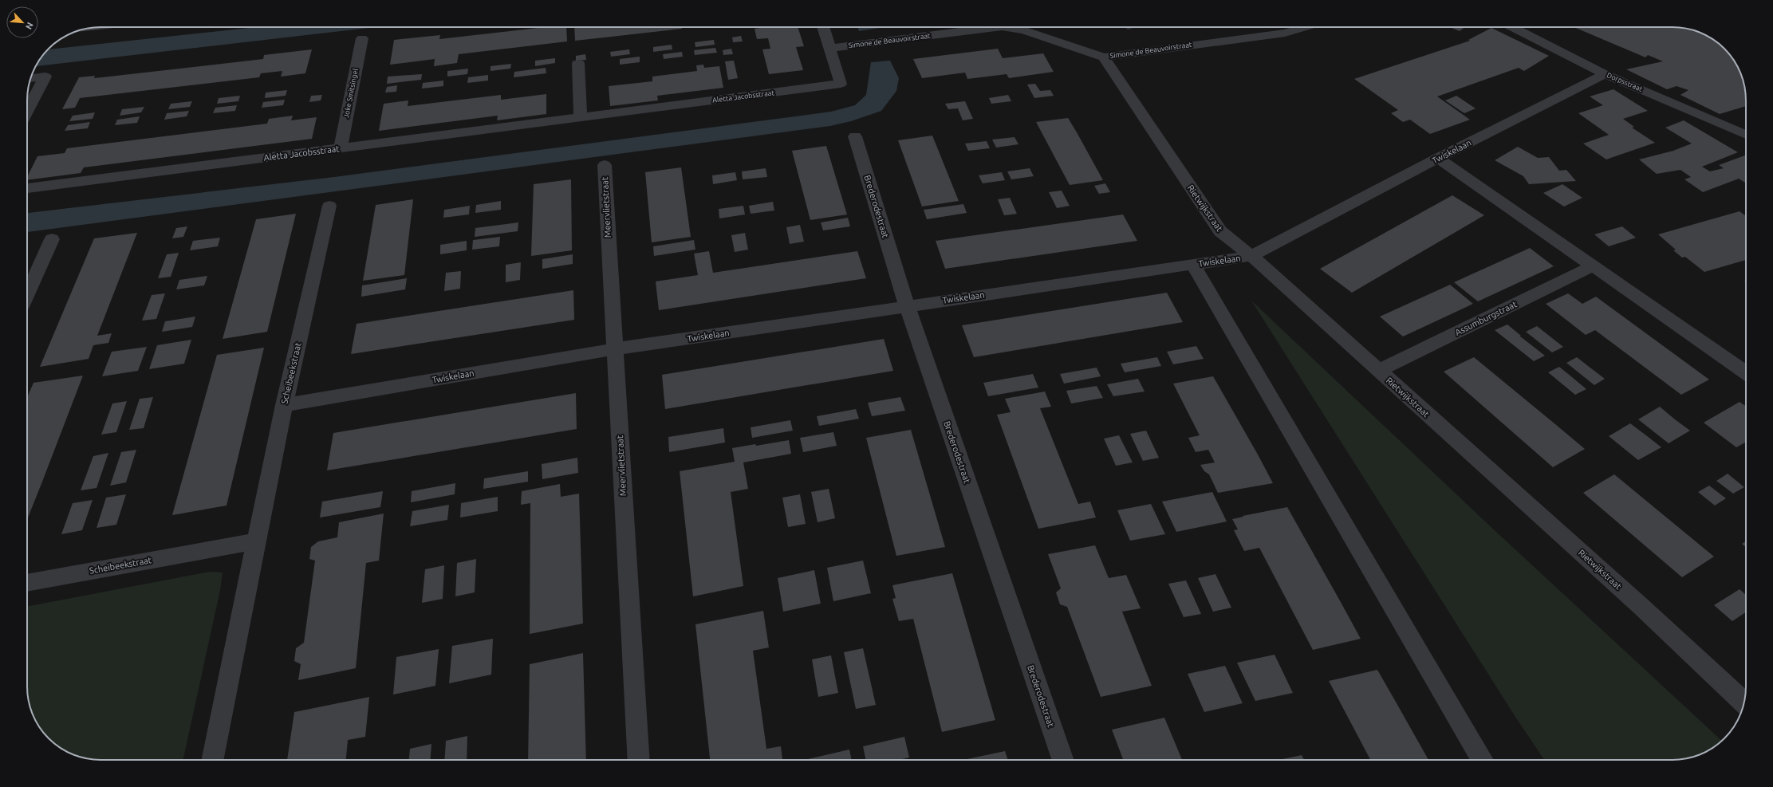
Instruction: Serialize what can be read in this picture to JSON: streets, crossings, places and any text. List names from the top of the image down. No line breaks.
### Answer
{"streets":{"street":["Simone de Beauvoirstraat","Dorpsstraat","Joke Smitsingel","Aletta Jacobsstraat","Twiskelaan","Brederodestraat","Meervlietstraat","Rietwijkstraat","Assumburgstraat","Scheibeekstraat"]},"crossings":[["Simone de Beauvoirstraat","Aletta Jacobsstraat"],["Simone de Beauvoirstraat","Rietwijkstraat"],["Dorpsstraat","Twiskelaan"],["Joke Smitsingel","Aletta Jacobsstraat"],["Twiskelaan","Brederodestraat"],["Twiskelaan","Meervlietstraat"],["Twiskelaan","Rietwijkstraat"],["Twiskelaan","Scheibeekstraat"],["Rietwijkstraat","Assumburgstraat"]],"north":"bottom right"}
